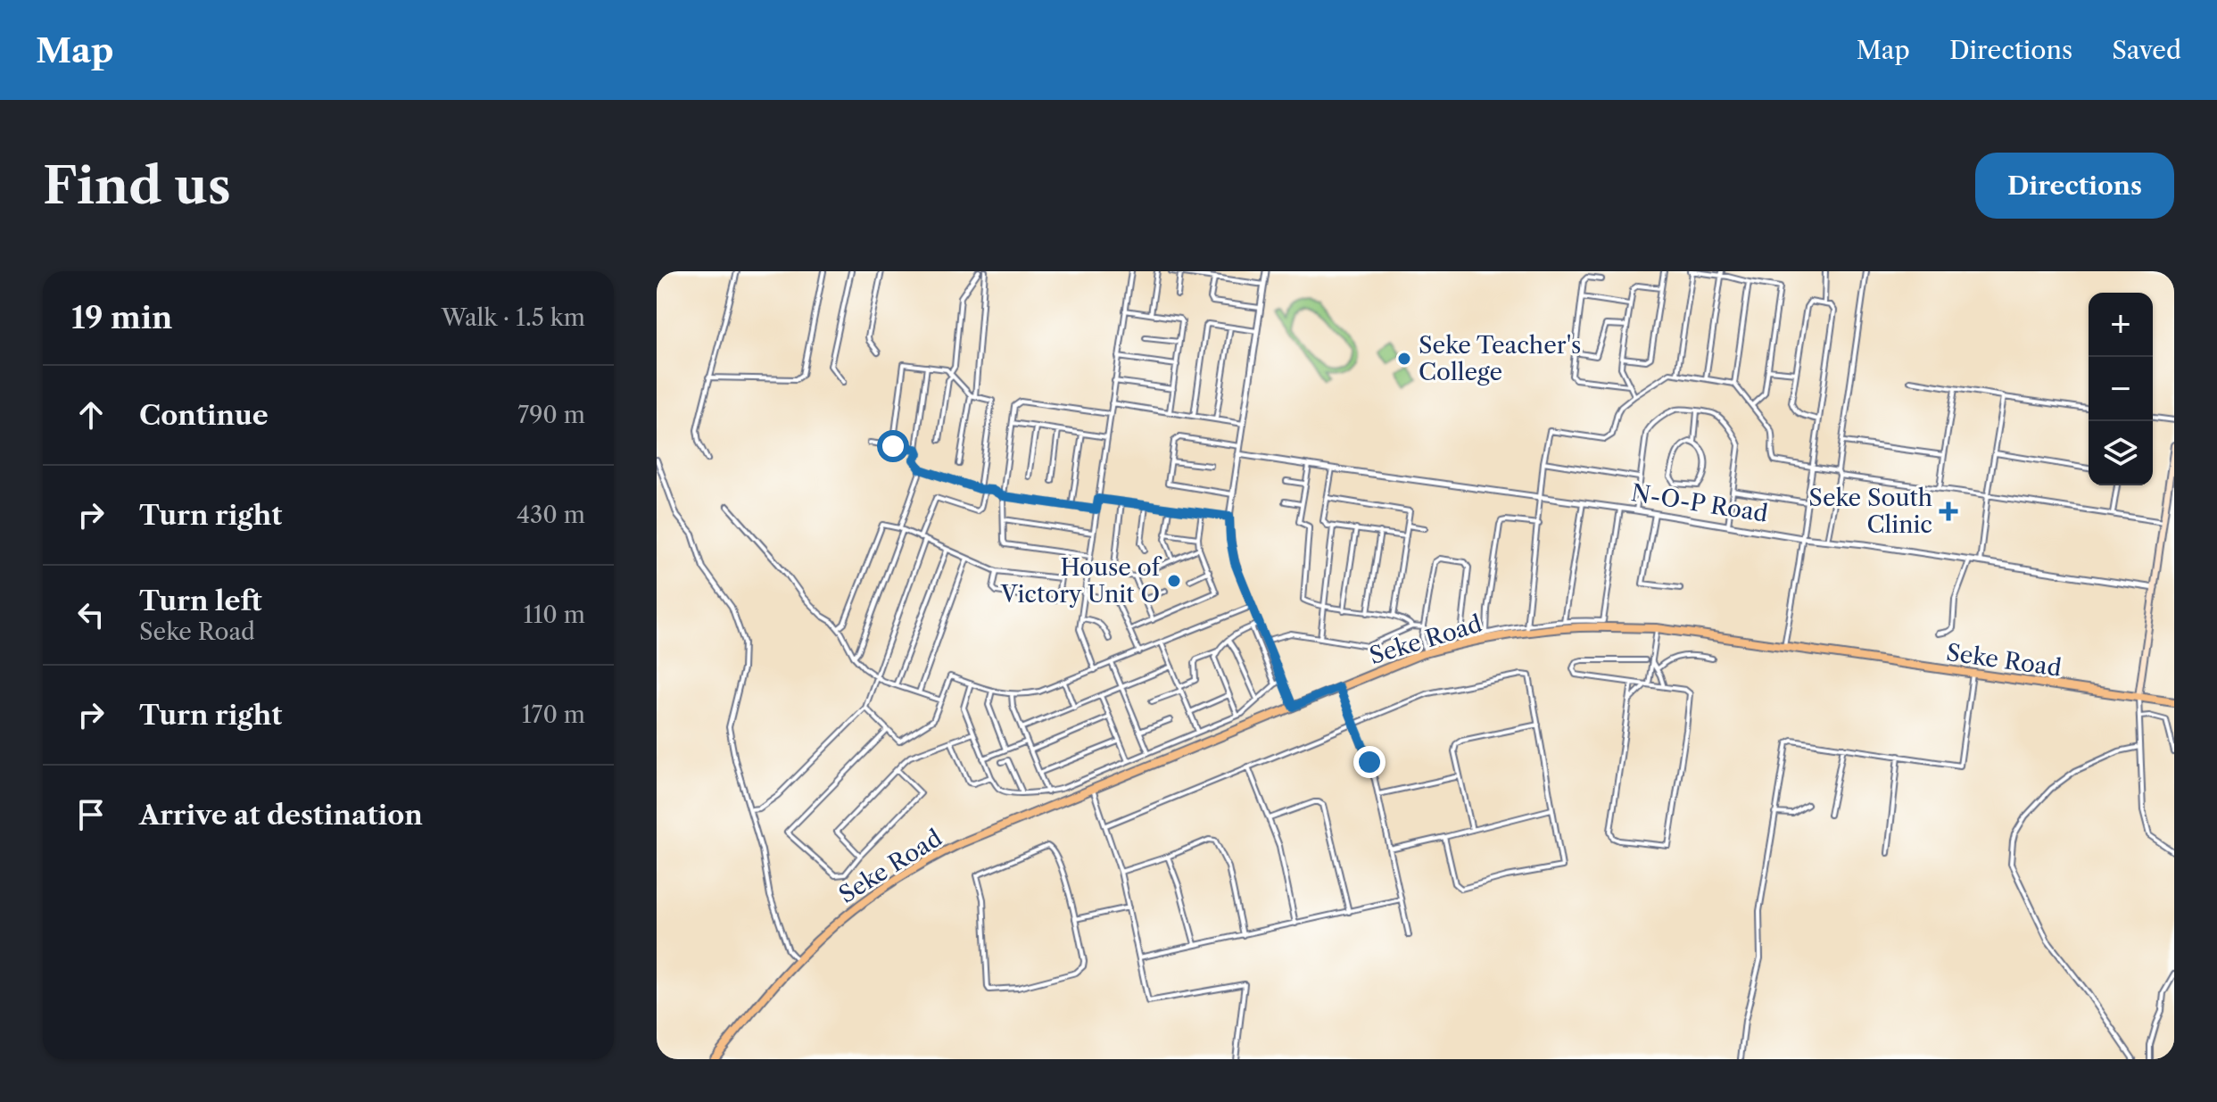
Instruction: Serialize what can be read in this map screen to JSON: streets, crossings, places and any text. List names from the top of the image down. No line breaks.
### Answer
{"streets":{"main road":["Seke Road"],"street":["N-O-P Road"]},"places":{"other":["Seke Teacher's College","House of Victory Unit O"],"health":["Seke South Clinic"]},"page":{"header":"Map","nav":["Map","Directions","Saved"],"buttons":"Directions","title":"Find us","heading":["19 min","Walk · 1.5 km"],"map_buttons":["+","−"],"list":[["Continue","790 m"],["Turn right","430 m"],["Turn left","Seke Road","110 m"],["Turn right","170 m"],"Arrive at destination"]}}
